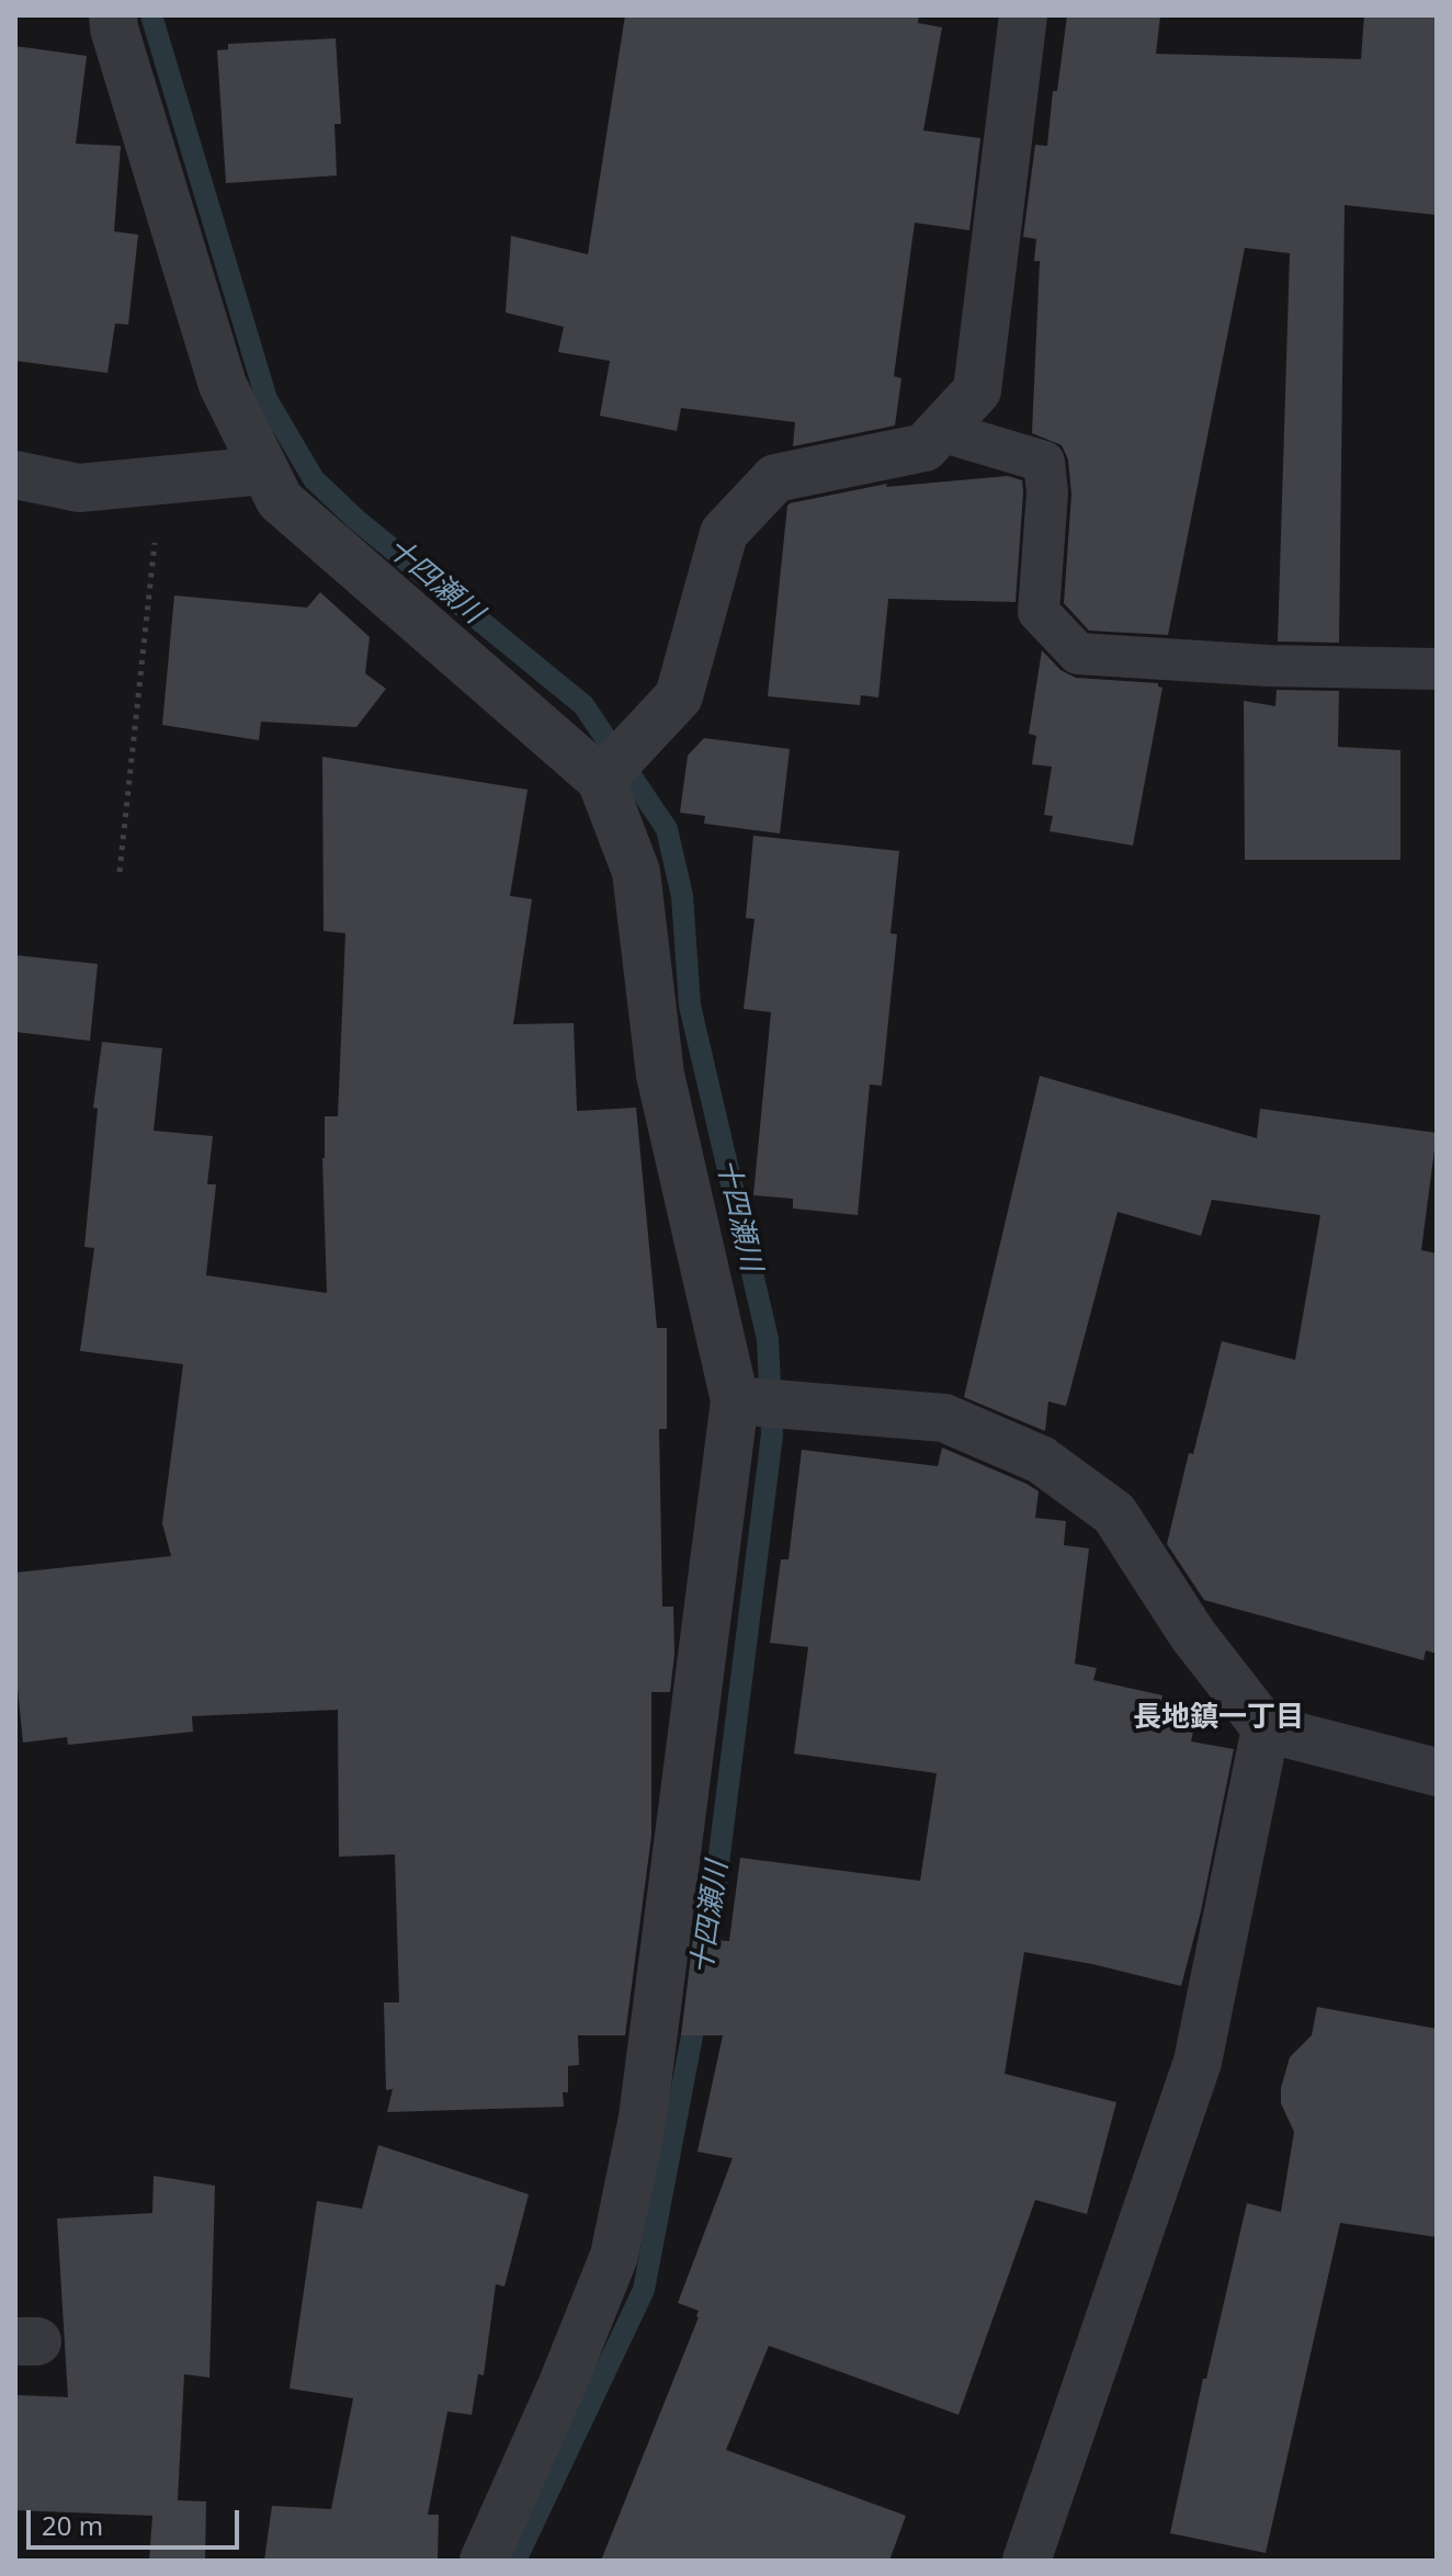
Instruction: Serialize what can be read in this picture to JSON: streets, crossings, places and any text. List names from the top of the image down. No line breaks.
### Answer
{"districts":["長地鎮一丁目"],"water":["十四瀬川"],"scale_bar":"20 m"}
